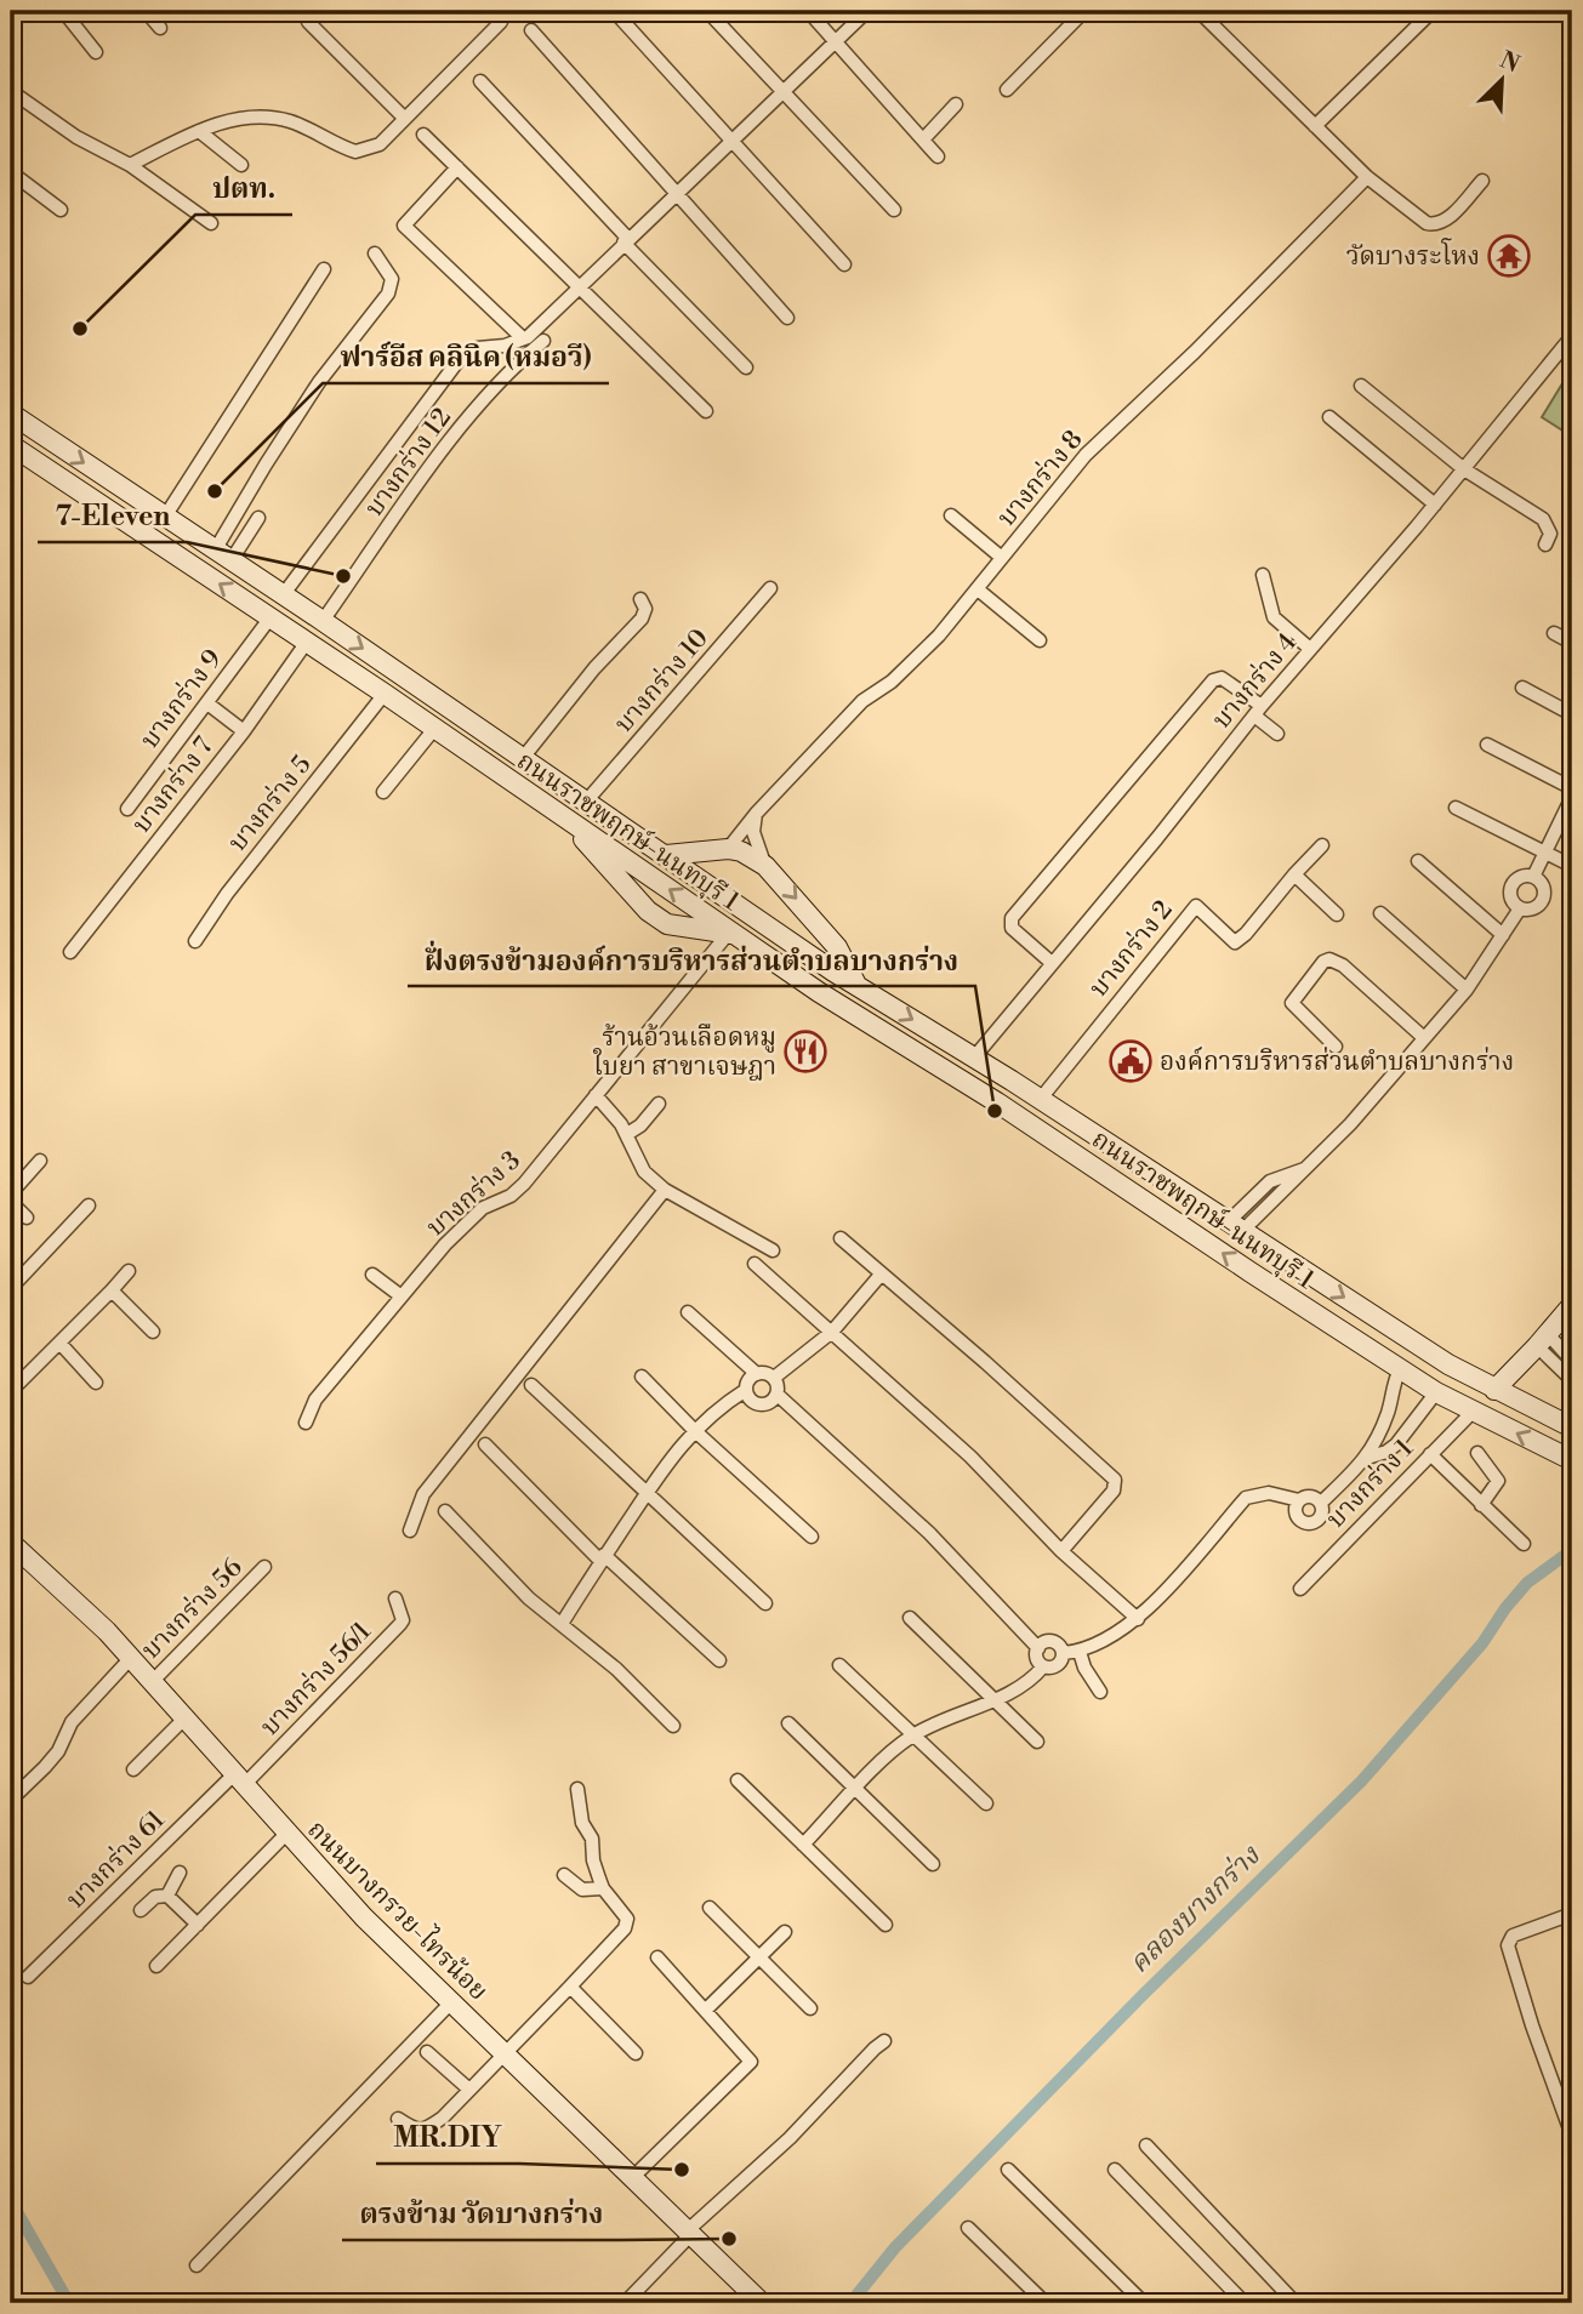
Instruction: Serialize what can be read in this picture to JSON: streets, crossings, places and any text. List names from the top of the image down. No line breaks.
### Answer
{"streets":{"main road":["ถนนราชพฤกษ์-นนทบุรี 1","ถนนบางกรวย-ไทรน้อย"],"street":["บางกร่าง 12","บางกร่าง 8","บางกร่าง 10","บางกร่าง 4","บางกร่าง 9","บางกร่าง 7","บางกร่าง 5","บางกร่าง 2","บางกร่าง 3","บางกร่าง 1","บางกร่าง 56","บางกร่าง 56/1","บางกร่าง 61"]},"crossings":[["บางกร่าง 12","ถนนราชพฤกษ์-นนทบุรี 1"],["บางกร่าง 10","ถนนราชพฤกษ์-นนทบุรี 1"],["บางกร่าง 4","ถนนราชพฤกษ์-นนทบุรี 1"],["บางกร่าง 9","ถนนราชพฤกษ์-นนทบุรี 1"],["บางกร่าง 7","ถนนราชพฤกษ์-นนทบุรี 1"],["บางกร่าง 5","ถนนราชพฤกษ์-นนทบุรี 1"],["ถนนราชพฤกษ์-นนทบุรี 1","บางกร่าง 2"],["ถนนราชพฤกษ์-นนทบุรี 1","บางกร่าง 3"],["ถนนราชพฤกษ์-นนทบุรี 1","บางกร่าง 1"],["บางกร่าง 56","ถนนบางกรวย-ไทรน้อย"],["บางกร่าง 56/1","บางกร่าง 61"],["บางกร่าง 56/1","ถนนบางกรวย-ไทรน้อย"],["บางกร่าง 61","ถนนบางกรวย-ไทรน้อย"]],"water":["คลองบางกร่าง"],"places":{"temple":["วัดบางระโหง"],"other":["ปตท.","ฟาร์อีส คลินิค (หมอวี)","7-Eleven","ฝั่งตรงข้ามองค์การบริหารส่วนตำบลบางกร่าง","MR.DIY","ตรงข้าม วัดบางกร่าง"],"restaurant":["ร้านอ้วนเลือดหมู ใบยา สาขาเจษฎา"],"public building":["องค์การบริหารส่วนตำบลบางกร่าง"]},"north":"top right"}
